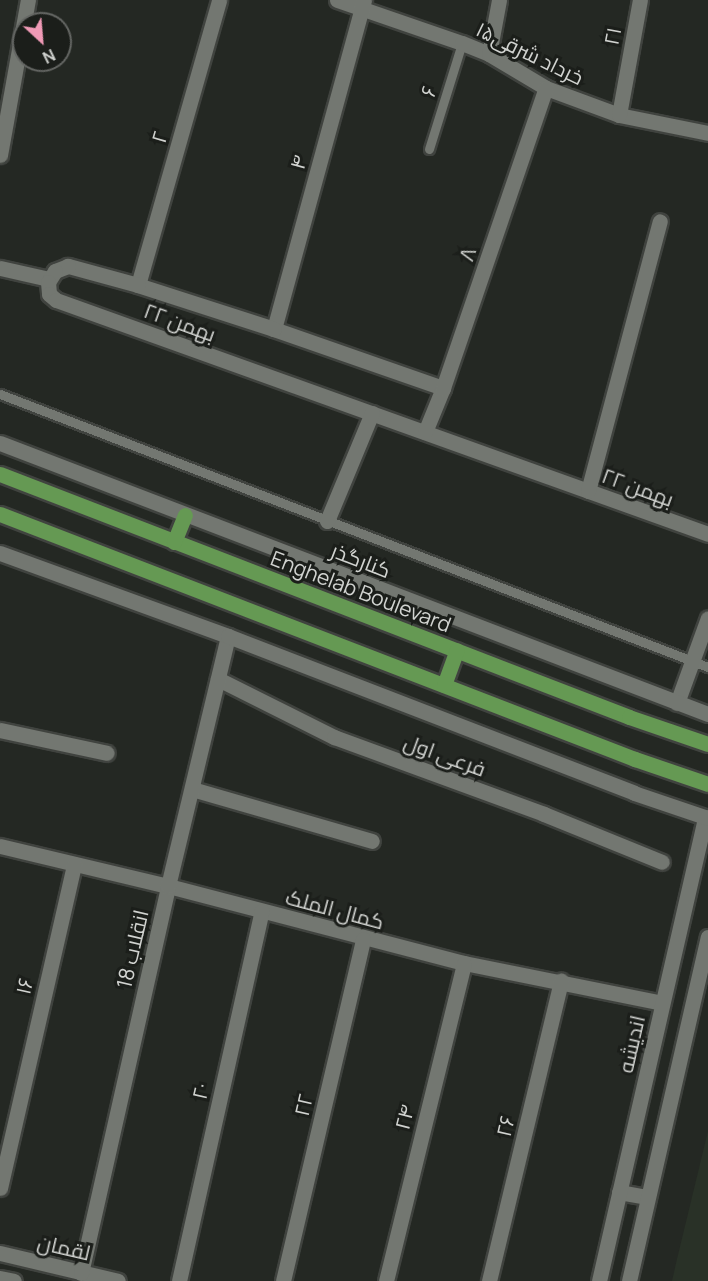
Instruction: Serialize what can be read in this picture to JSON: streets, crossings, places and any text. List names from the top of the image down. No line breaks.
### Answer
{"streets":{"main road":["Enghelab Boulevard"],"street":["۲۱","۱۵خرداد شرقی","۲","۴","۸","۲۲ بهمن","کنارگذر","فرعی اول","کمال الملک","انقلاب 18","۱۶","اندیشه","۲۰","۲۲","۲۴","۲۶","لقمان"],"lane":["۶"]},"crossings":[["۲۱","۱۵خرداد شرقی"],["۱۵خرداد شرقی","۶"],["۱۵خرداد شرقی","۴"],["۱۵خرداد شرقی","۸"],["۲","۲۲ بهمن"],["۴","۲۲ بهمن"],["۸","۲۲ بهمن"],["فرعی اول","انقلاب 18"],["کمال الملک","انقلاب 18"],["کمال الملک","۱۶"],["کمال الملک","اندیشه"],["کمال الملک","۲۰"],["کمال الملک","۲۲"],["کمال الملک","۲۴"],["کمال الملک","۲۶"],["انقلاب 18","لقمان"]],"north":"bottom right"}
